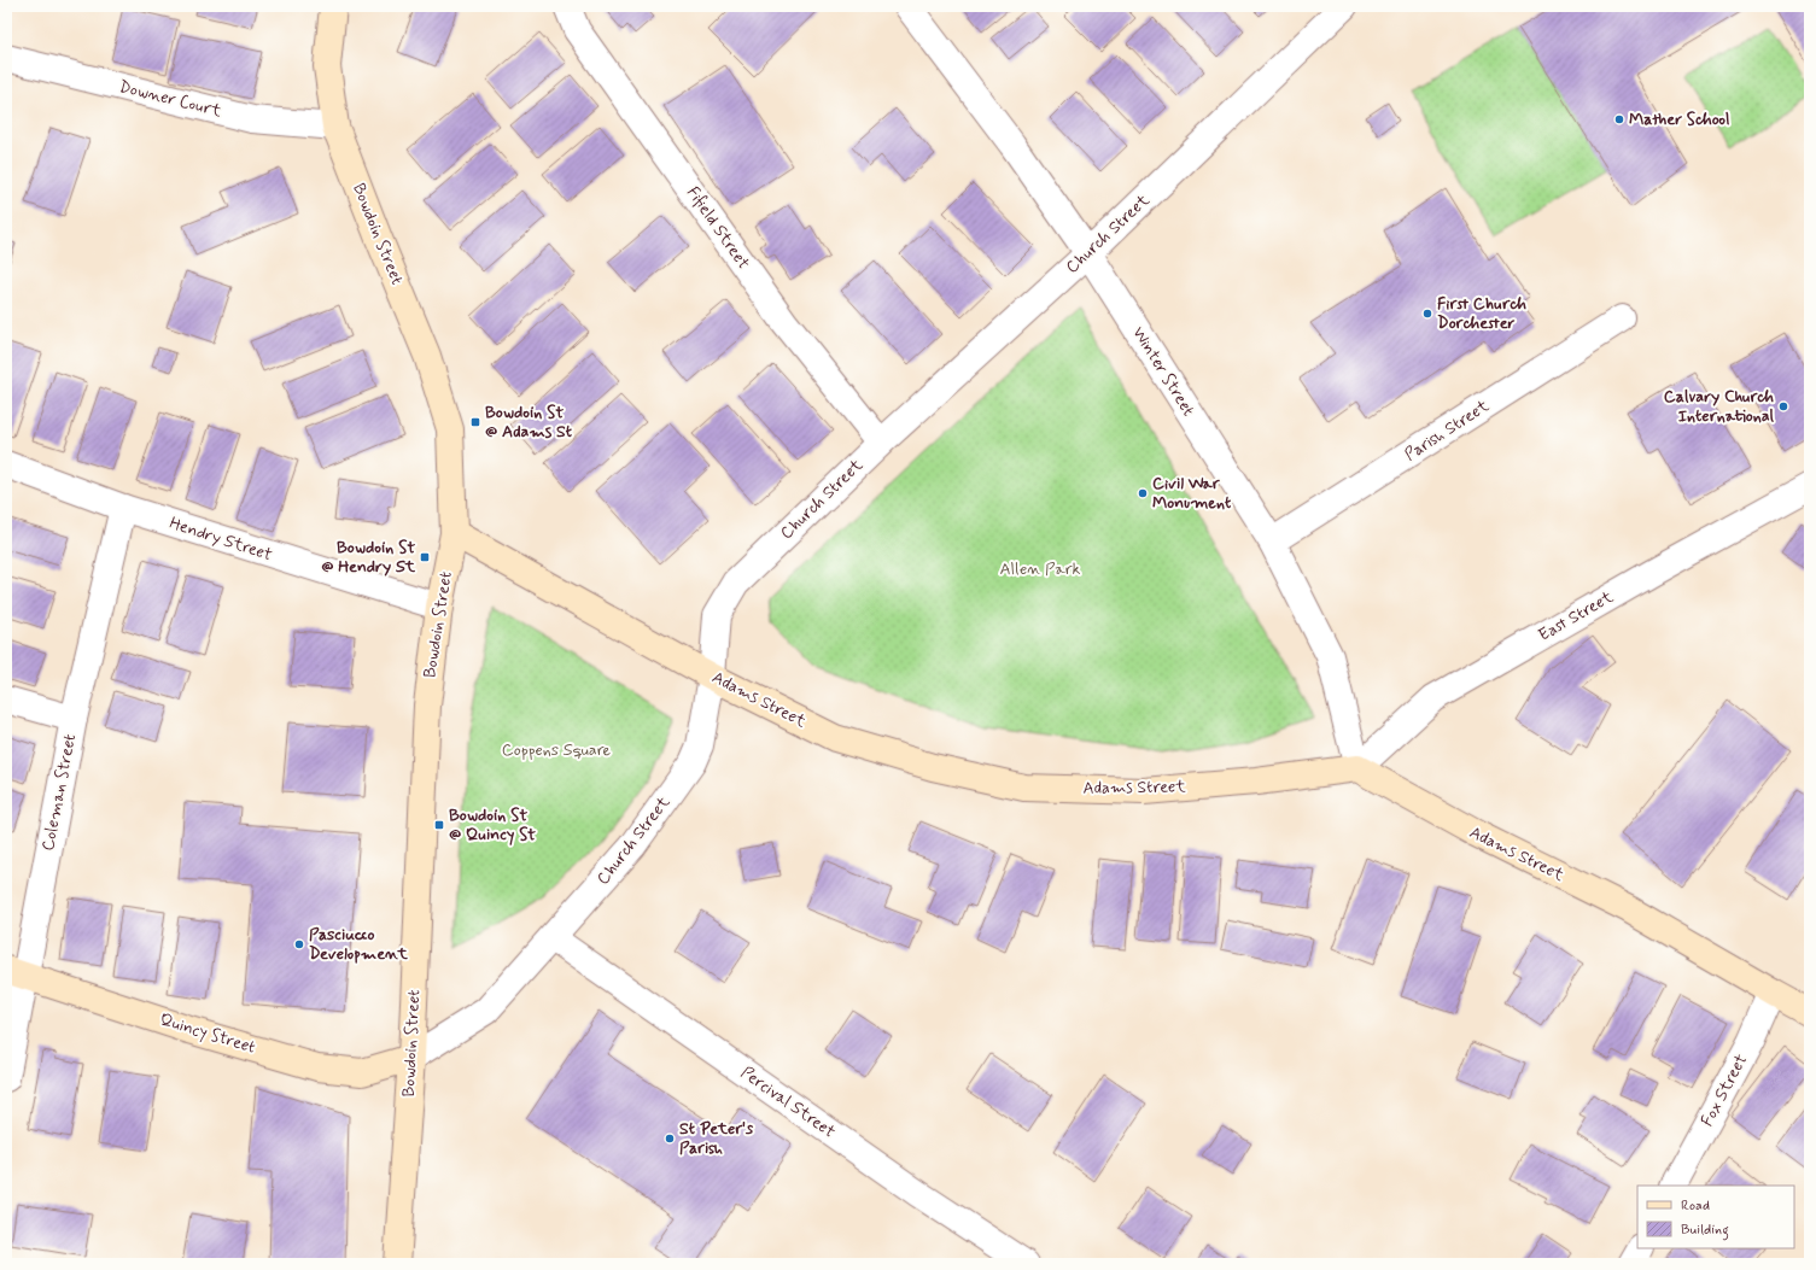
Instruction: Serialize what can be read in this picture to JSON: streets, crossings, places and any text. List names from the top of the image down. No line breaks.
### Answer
{"streets":{"main road":["Bowdoin Street","Adams Street","Quincy Street"],"street":["Downer Court","Fifield Street","Church Street","Winter Street","Parish Street","Hendry Street","East Street","Coleman Street","Fox Street","Percival Street"]},"crossings":[["Downer Court","Bowdoin Street"],["Fifield Street","Church Street"],["Bowdoin Street","Church Street"],["Bowdoin Street","Hendry Street"],["Bowdoin Street","Adams Street"],["Bowdoin Street","Quincy Street"],["Church Street","Winter Street"],["Church Street","Adams Street"],["Church Street","Quincy Street"],["Church Street","Percival Street"],["Winter Street","Parish Street"],["Winter Street","East Street"],["Winter Street","Adams Street"],["Hendry Street","Coleman Street"],["East Street","Adams Street"],["Adams Street","Fox Street"],["Coleman Street","Quincy Street"]],"parks":["Allen Park","Coppens Square"],"places":{"other":["Mather School","First Church Dorchester","Calvary Church International","Civil War Monument","Pasciucco Development","St Peter's Parish"],"transit":["Bowdoin St @ Adams St","Bowdoin St @ Hendry St","Bowdoin St @ Quincy St"]},"legend":["Road","Building"]}
